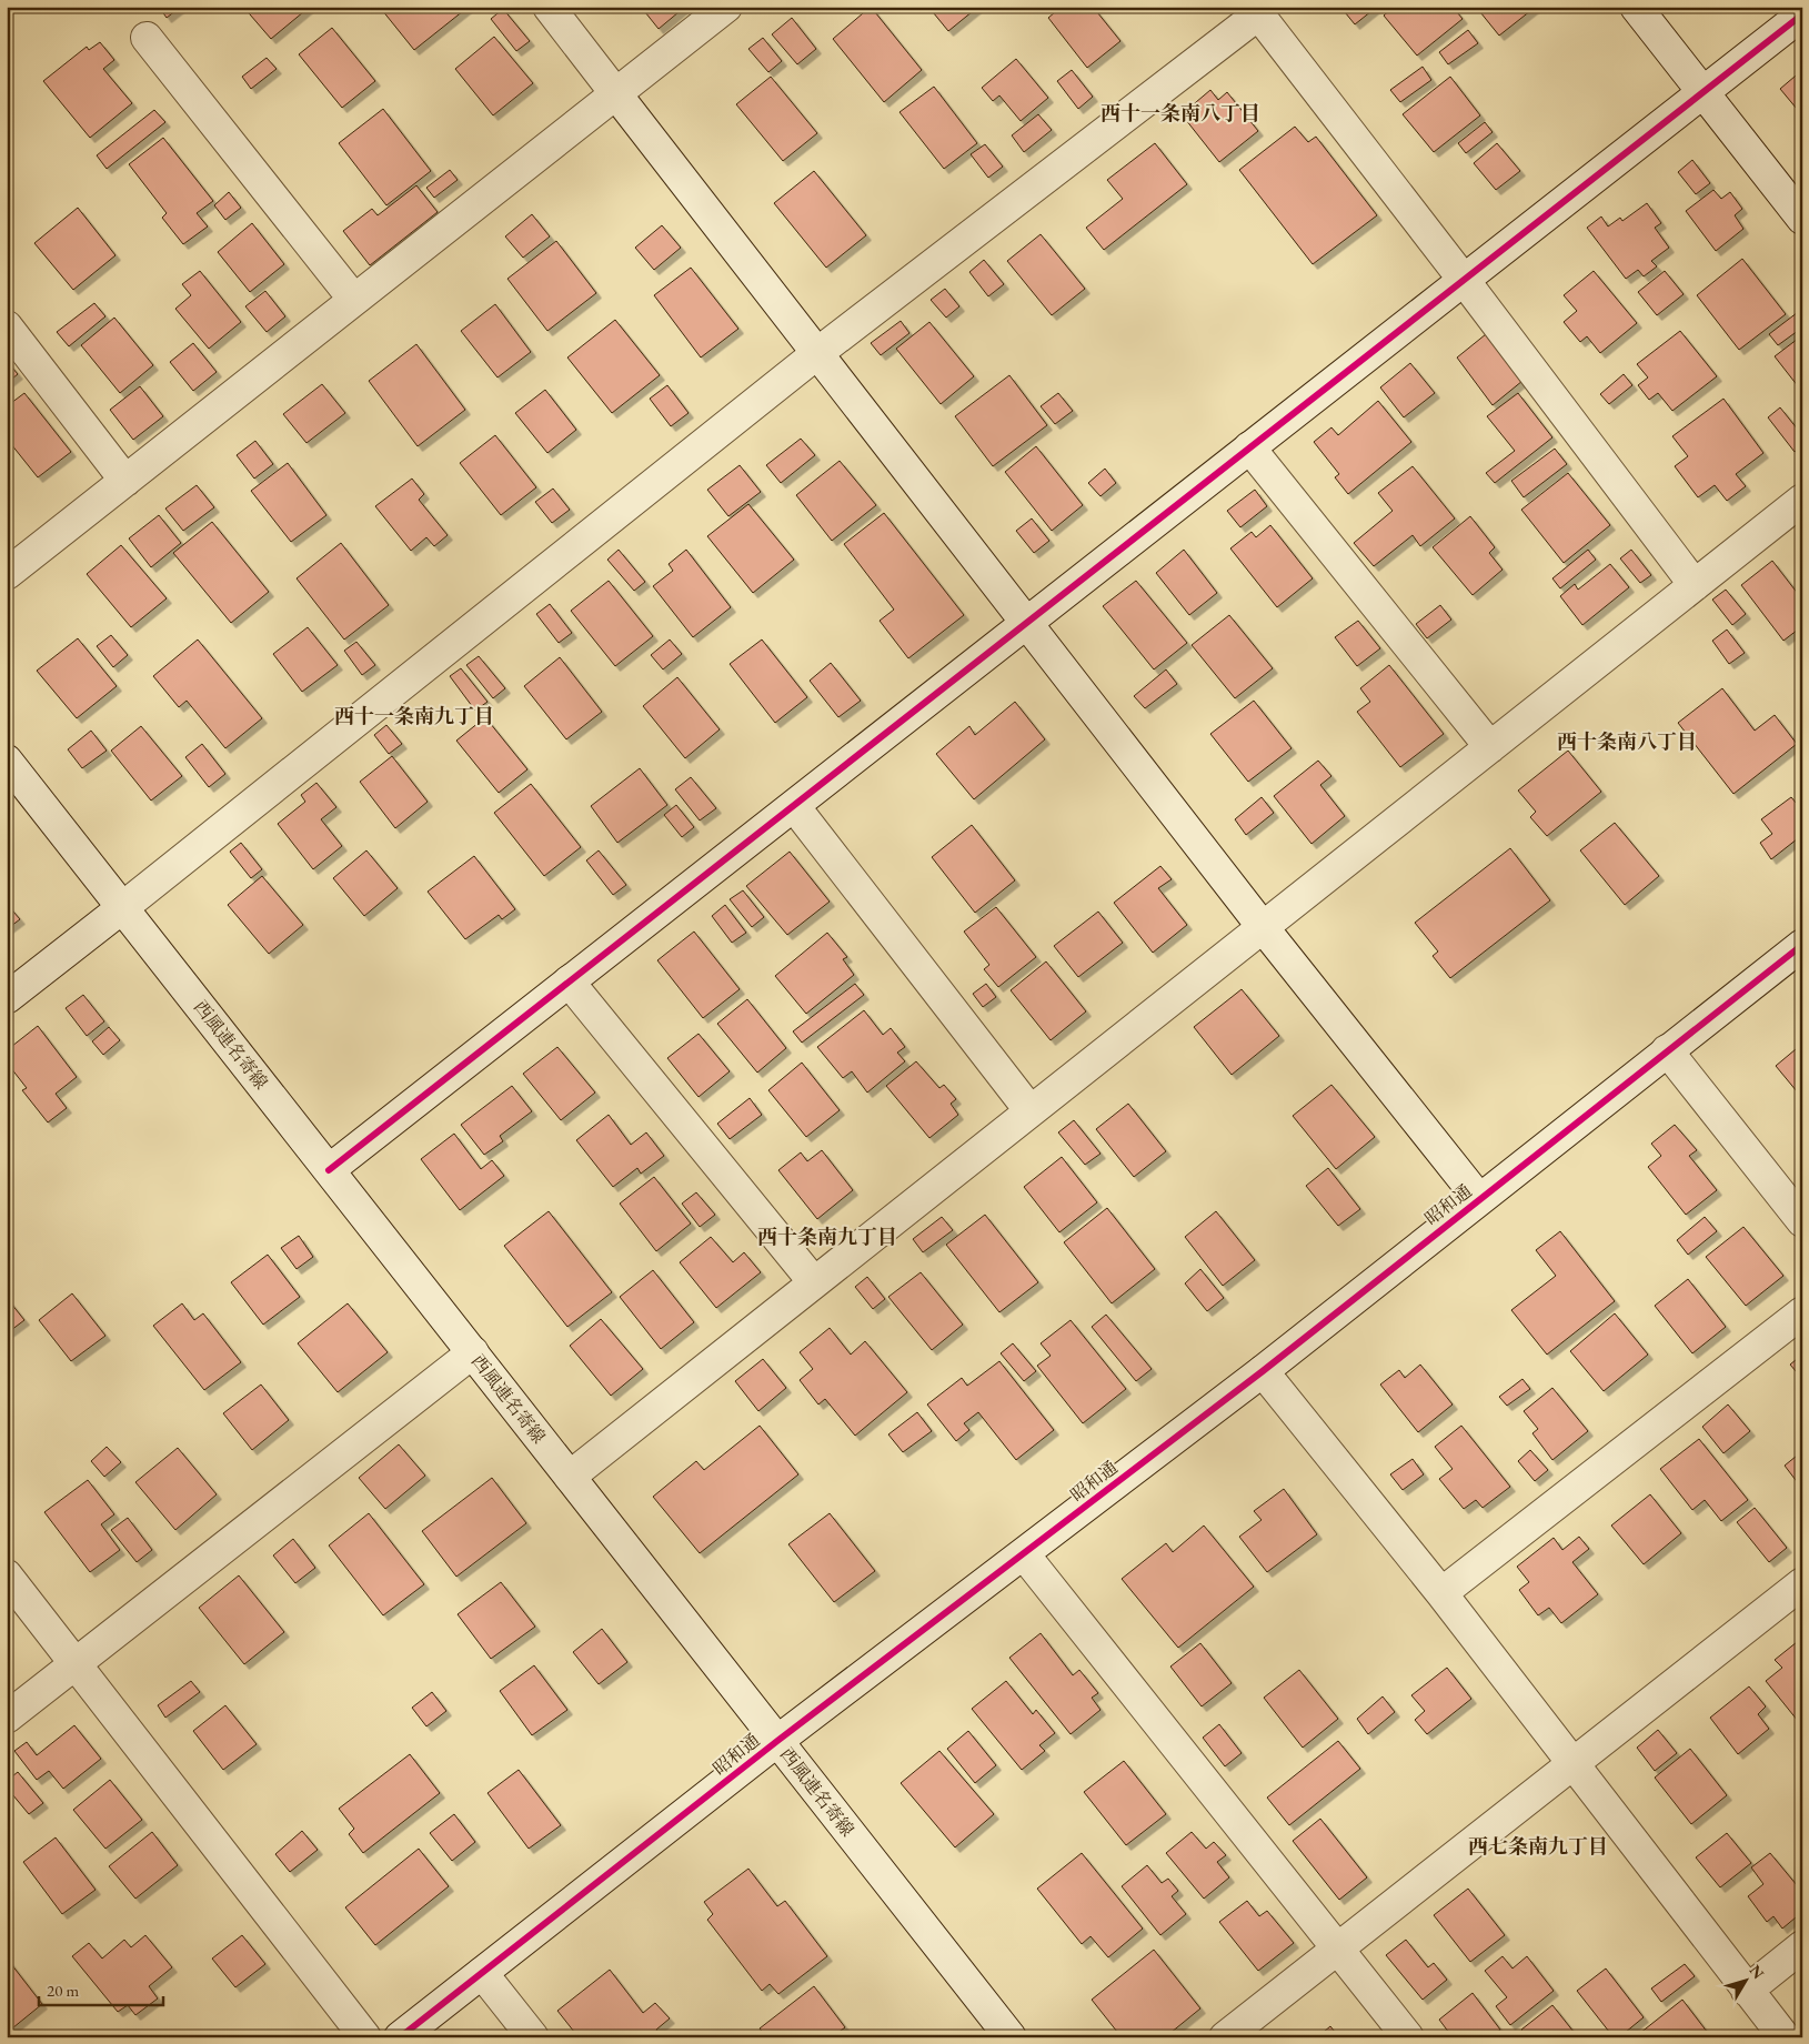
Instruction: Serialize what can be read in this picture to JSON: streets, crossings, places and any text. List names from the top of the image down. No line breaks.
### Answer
{"streets":{"street":["西風連名寄線","昭和通"]},"crossings":[["西風連名寄線","昭和通"]],"districts":["西十一条南八丁目","西十一条南九丁目","西十条南八丁目","西十条南九丁目","西七条南九丁目"],"scale_bar":"20 m","north":"top right"}
